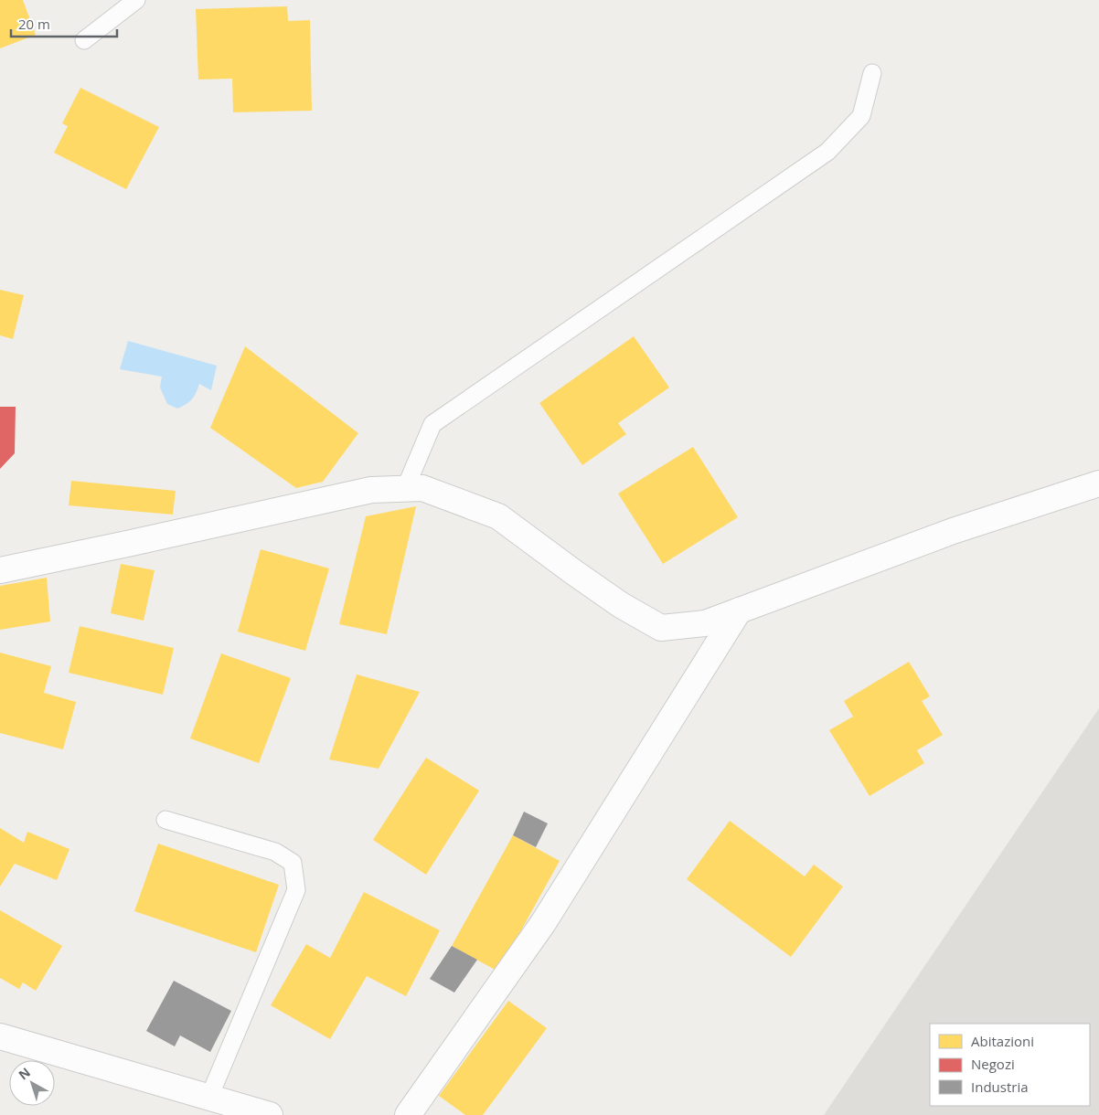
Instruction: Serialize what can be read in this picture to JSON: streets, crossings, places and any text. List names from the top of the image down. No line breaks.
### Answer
{"legend":["Abitazioni","Negozi","Industria"],"scale_bar":"20 m","north":"top left"}
